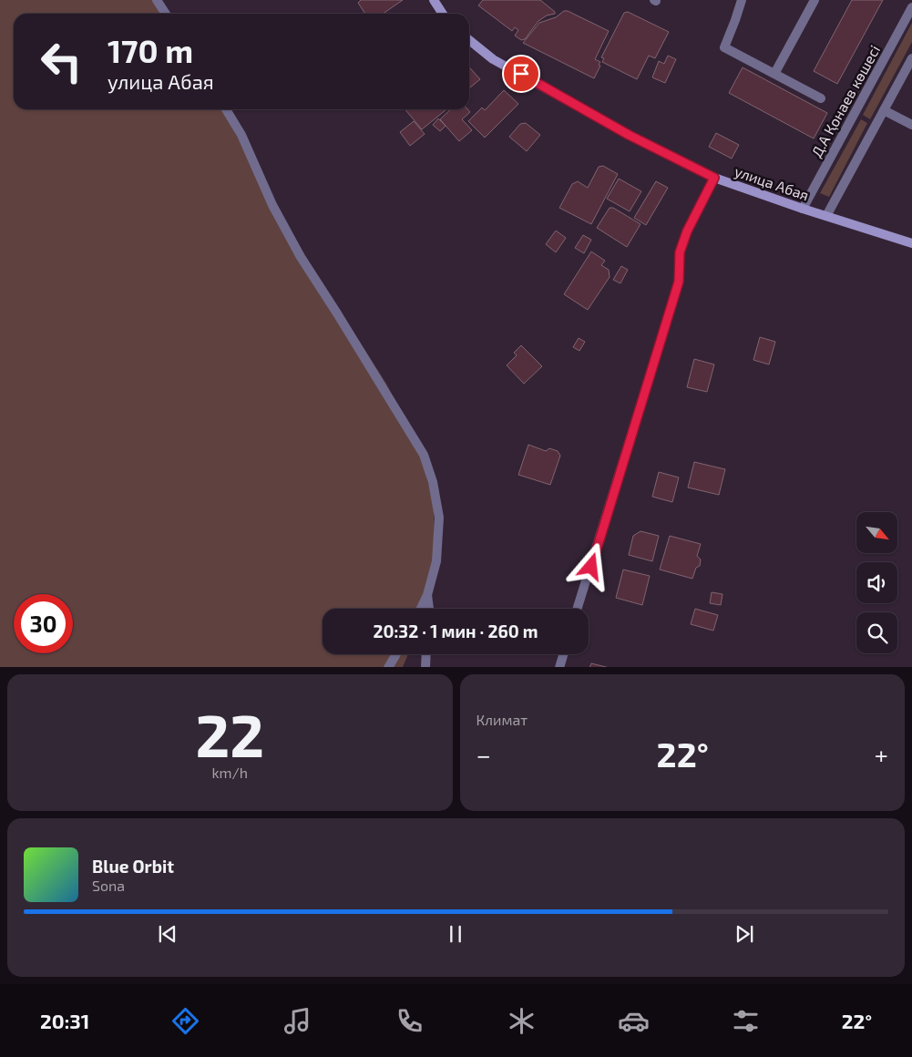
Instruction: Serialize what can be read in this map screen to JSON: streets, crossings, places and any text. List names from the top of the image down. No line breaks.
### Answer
{"streets":{"main road":["улица Абая"],"street":["Д.А Қонаев көшесі"]},"crossings":[["Д.А Қонаев көшесі","улица Абая"]],"north":"bottom right","page":{"turn":["170 m","улица Абая"],"limit":"30","trip":"20:32 · 1 мин · 260 m","tile":[["22","km/h"],"Климат"],"heat":["−","22°","+"],"song":["Blue Orbit","Sona"],"tabs":["20:31","22°"]}}
